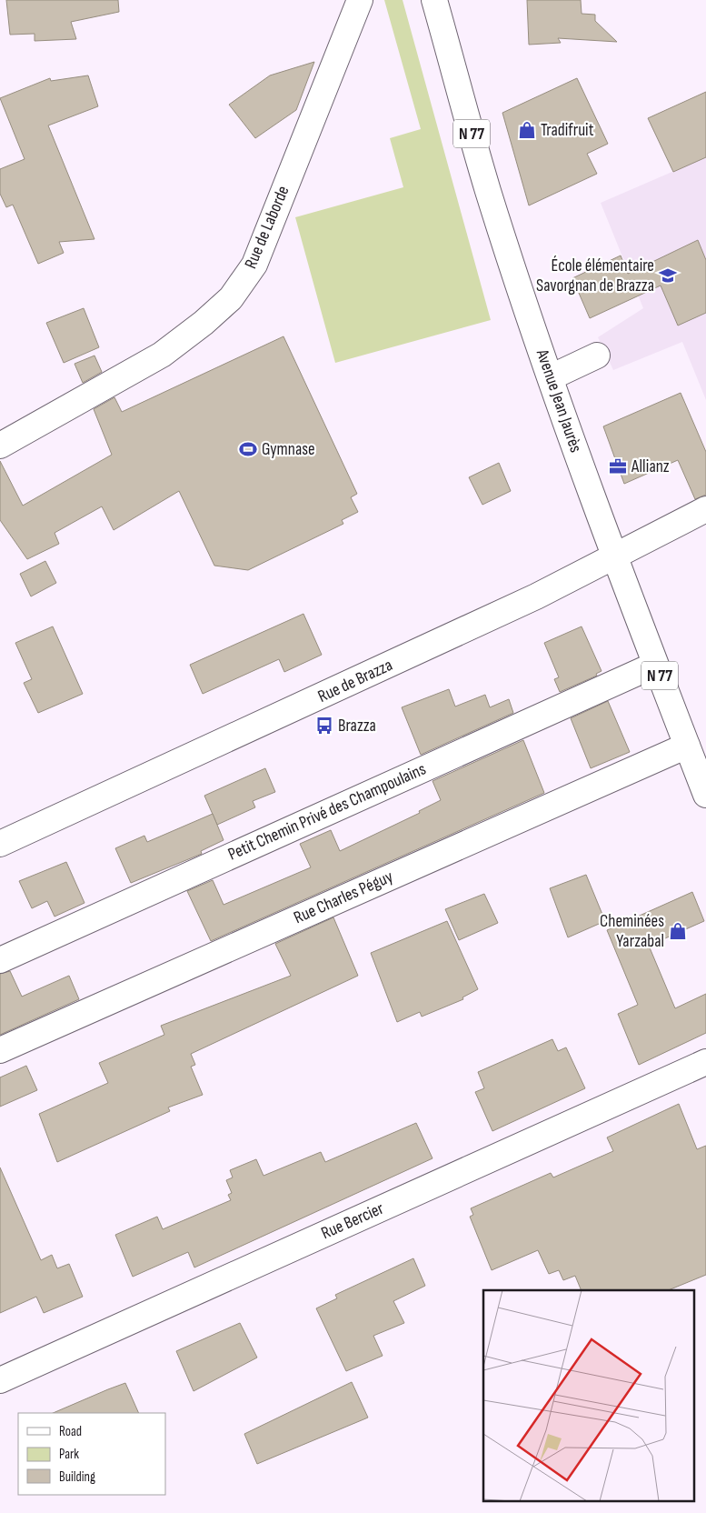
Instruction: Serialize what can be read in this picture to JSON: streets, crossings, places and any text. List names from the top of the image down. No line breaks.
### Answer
{"streets":{"street":["N 77","Rue de Laborde","Avenue Jean Jaurès","Rue de Brazza","Petit Chemin Privé des Champoulains","Rue Charles Péguy","Rue Bercier"]},"crossings":[["Avenue Jean Jaurès","Rue de Brazza"],["Avenue Jean Jaurès","Petit Chemin Privé des Champoulains"],["Avenue Jean Jaurès","Rue Charles Péguy"]],"places":{"shop":["Tradifruit","Cheminées Yarzabal"],"school or university":["École élémentaire Savorgnan de Brazza"],"sports":["Gymnase"],"office":["Allianz"],"bus stop":["Brazza"]},"legend":["Road","Park","Building"]}
